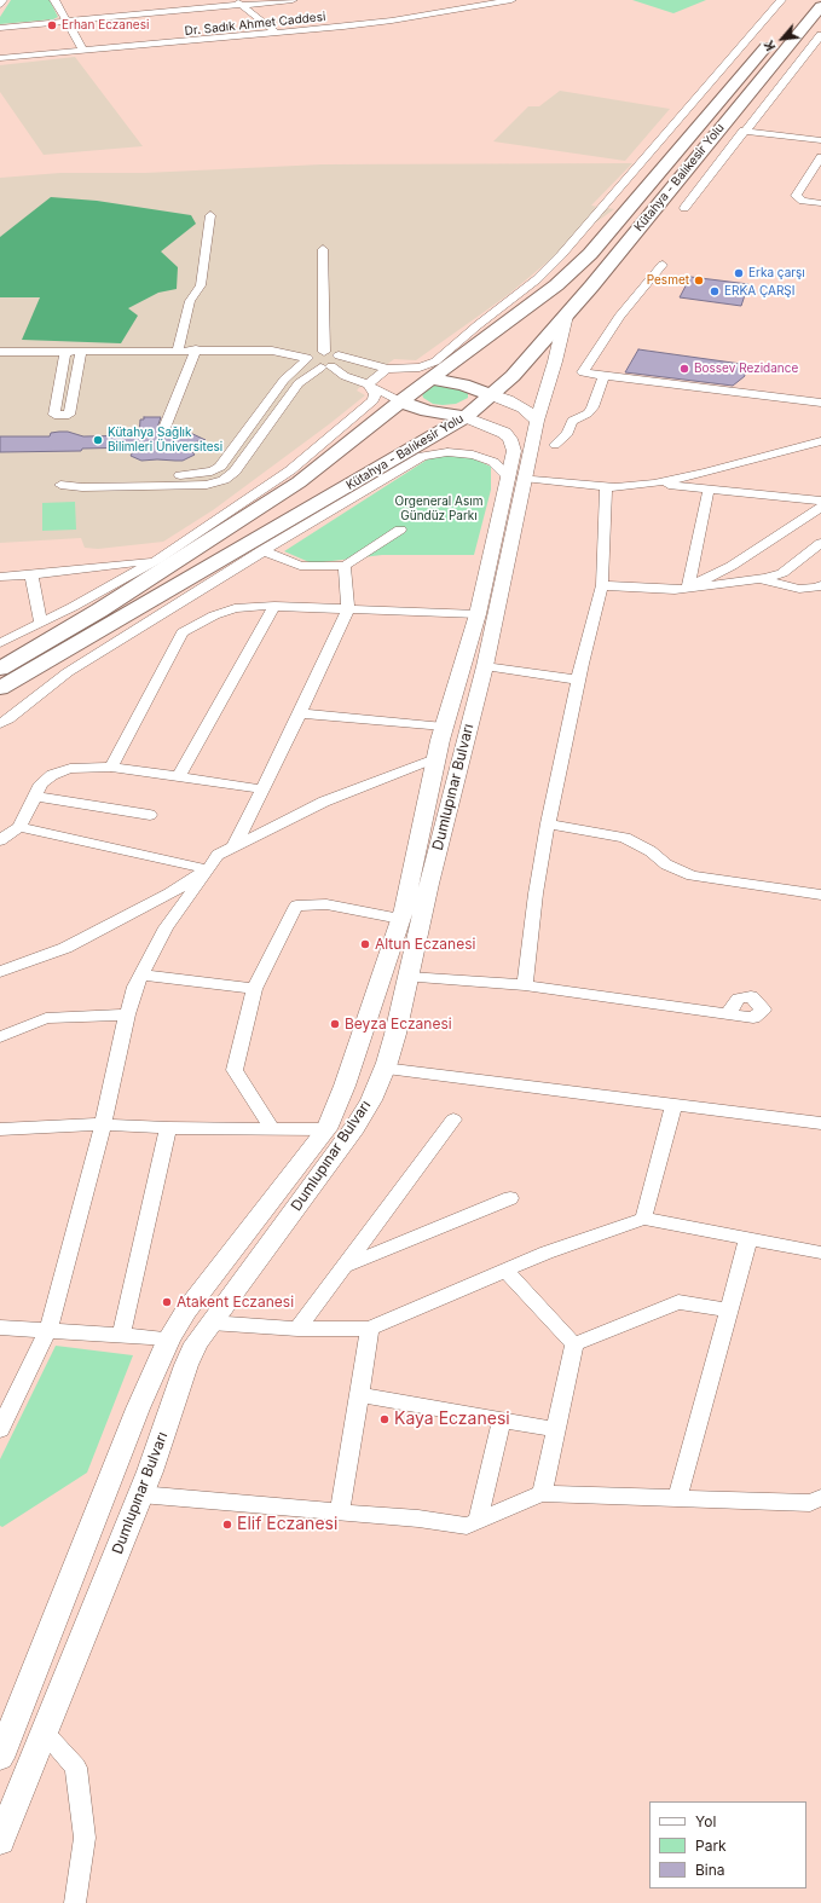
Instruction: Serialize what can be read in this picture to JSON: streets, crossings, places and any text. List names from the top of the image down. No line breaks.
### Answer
{"streets":{"highway":["Kütahya - Balıkesir Yolu"],"main road":["Dumlupınar Bulvarı"],"street":["Dr. Sadık Ahmet Caddesi"]},"crossings":[["Kütahya - Balıkesir Yolu","Dumlupınar Bulvarı"]],"parks":["Orgeneral Asım Gündüz Parkı"],"places":["Erhan Eczanesi","Erka çarşı","Pesmet","ERKA ÇARŞI","Bossev Rezidance","Kütahya Sağlık Bilimleri Üniversitesi","Altun Eczanesi","Beyza Eczanesi","Atakent Eczanesi","Kaya Eczanesi","Elif Eczanesi"],"legend":["Yol","Park","Bina"],"north":"bottom left"}
